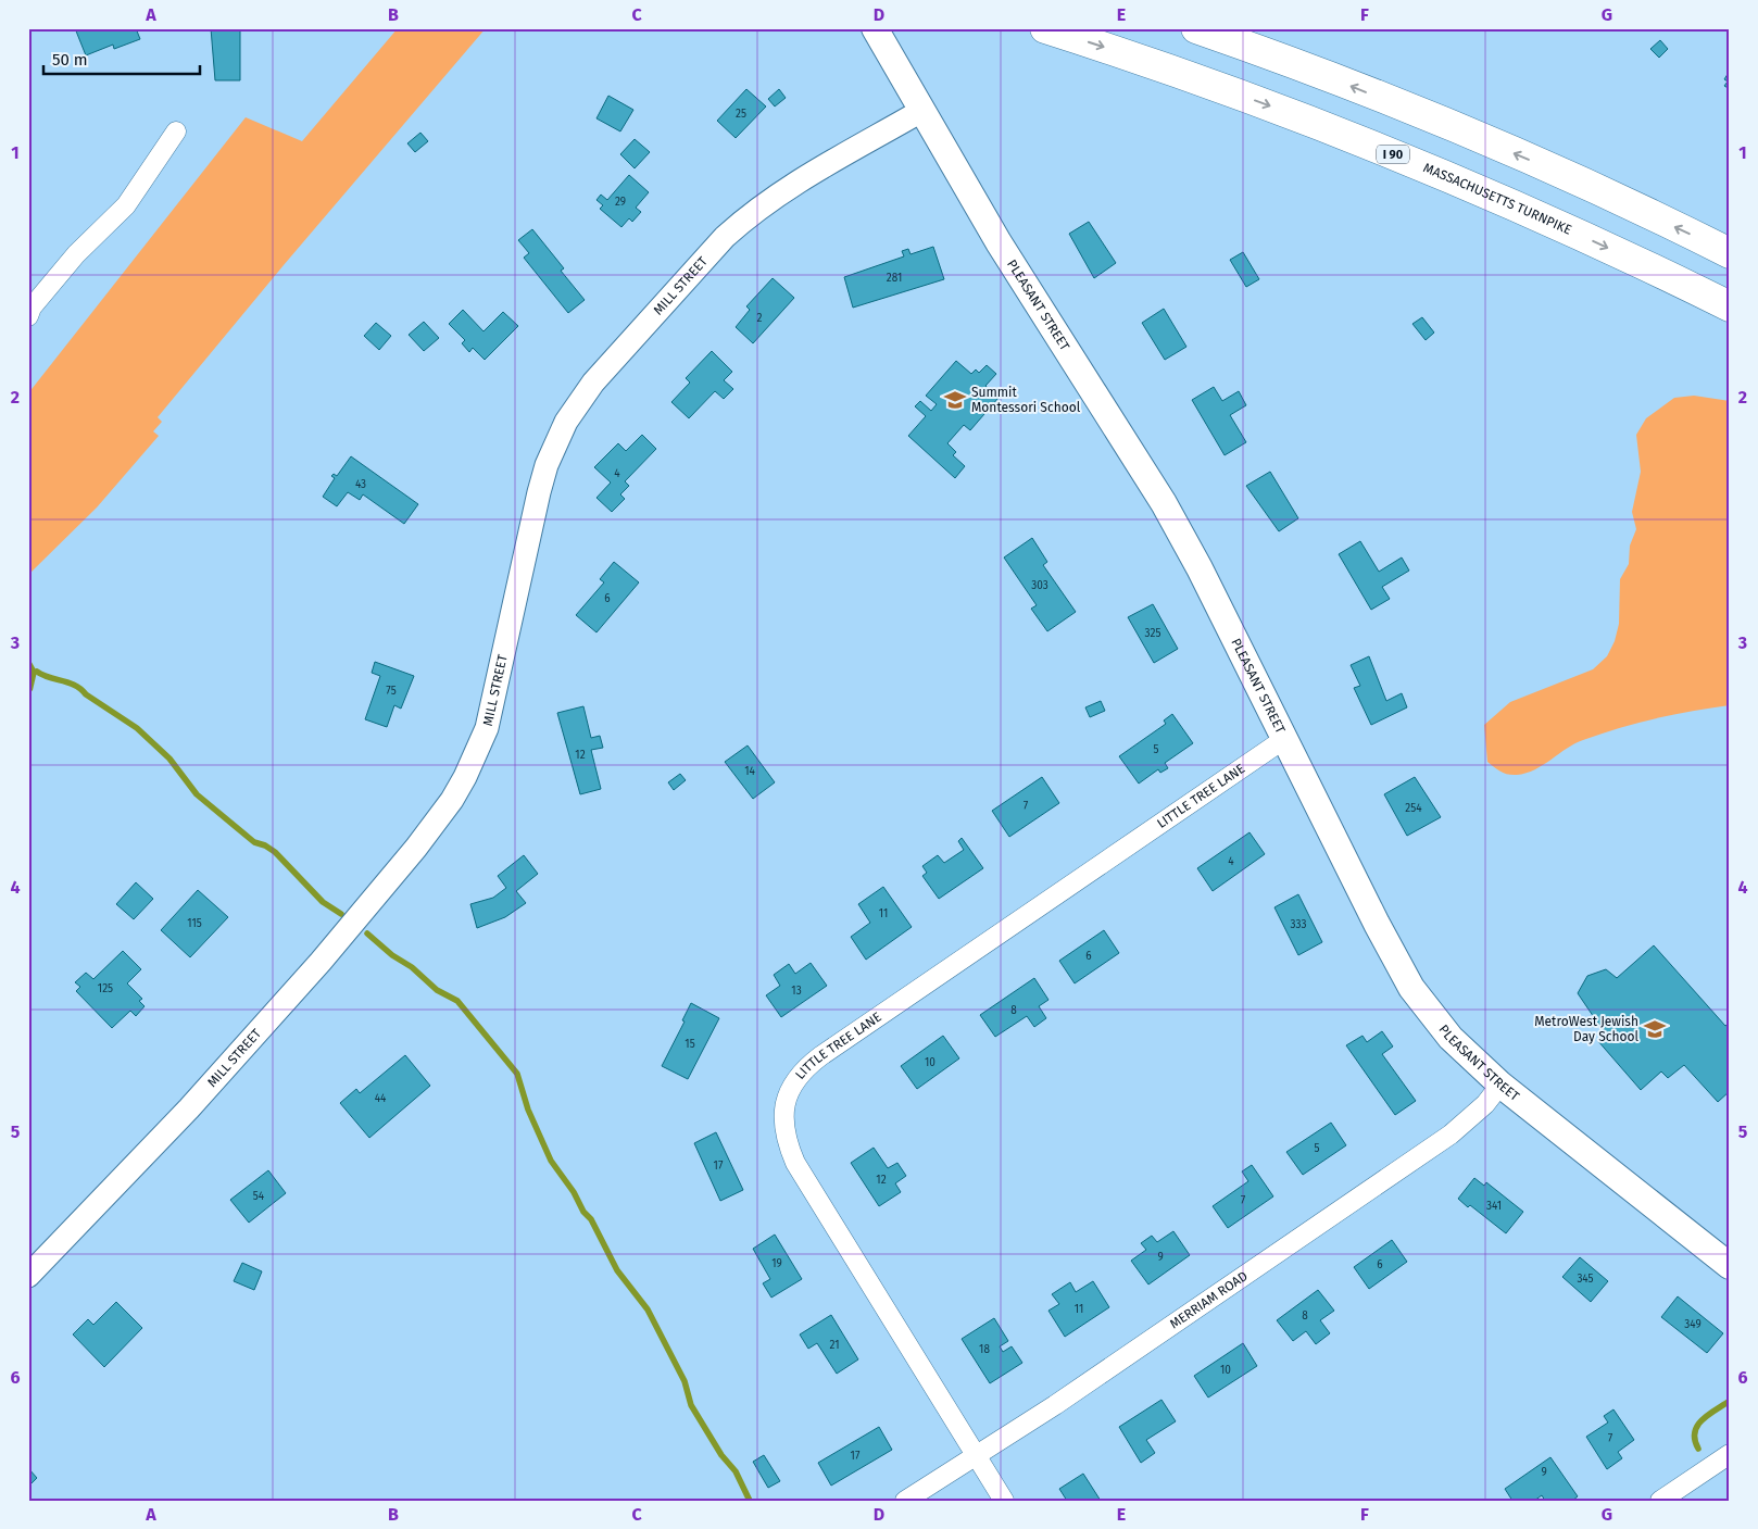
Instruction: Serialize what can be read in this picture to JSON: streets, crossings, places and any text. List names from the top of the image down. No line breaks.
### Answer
{"streets":{"highway":["I 90","MASSACHUSETTS TURNPIKE"],"main road":["PLEASANT STREET"],"street":["MILL STREET","LITTLE TREE LANE","MERRIAM ROAD"]},"crossings":[["MILL STREET","PLEASANT STREET"],["PLEASANT STREET","LITTLE TREE LANE"],["PLEASANT STREET","MERRIAM ROAD"],["LITTLE TREE LANE","MERRIAM ROAD"]],"places":{"school or university":["Summit Montessori School","MetroWest Jewish Day School"]},"house_numbers":["25","29","281","2","4","43","303","6","325","75","5","12","14","7","254","4","11","115","333","6","125","13","8","15","10","44","5","17","12","54","7","341","9","19","6","345","11","8","349","21","18","10","7","17","9"],"scale_bar":"50 m","grid":{"columns":["A","B","C","D","E","F","G"],"rows":["1","2","3","4","5","6"]}}
